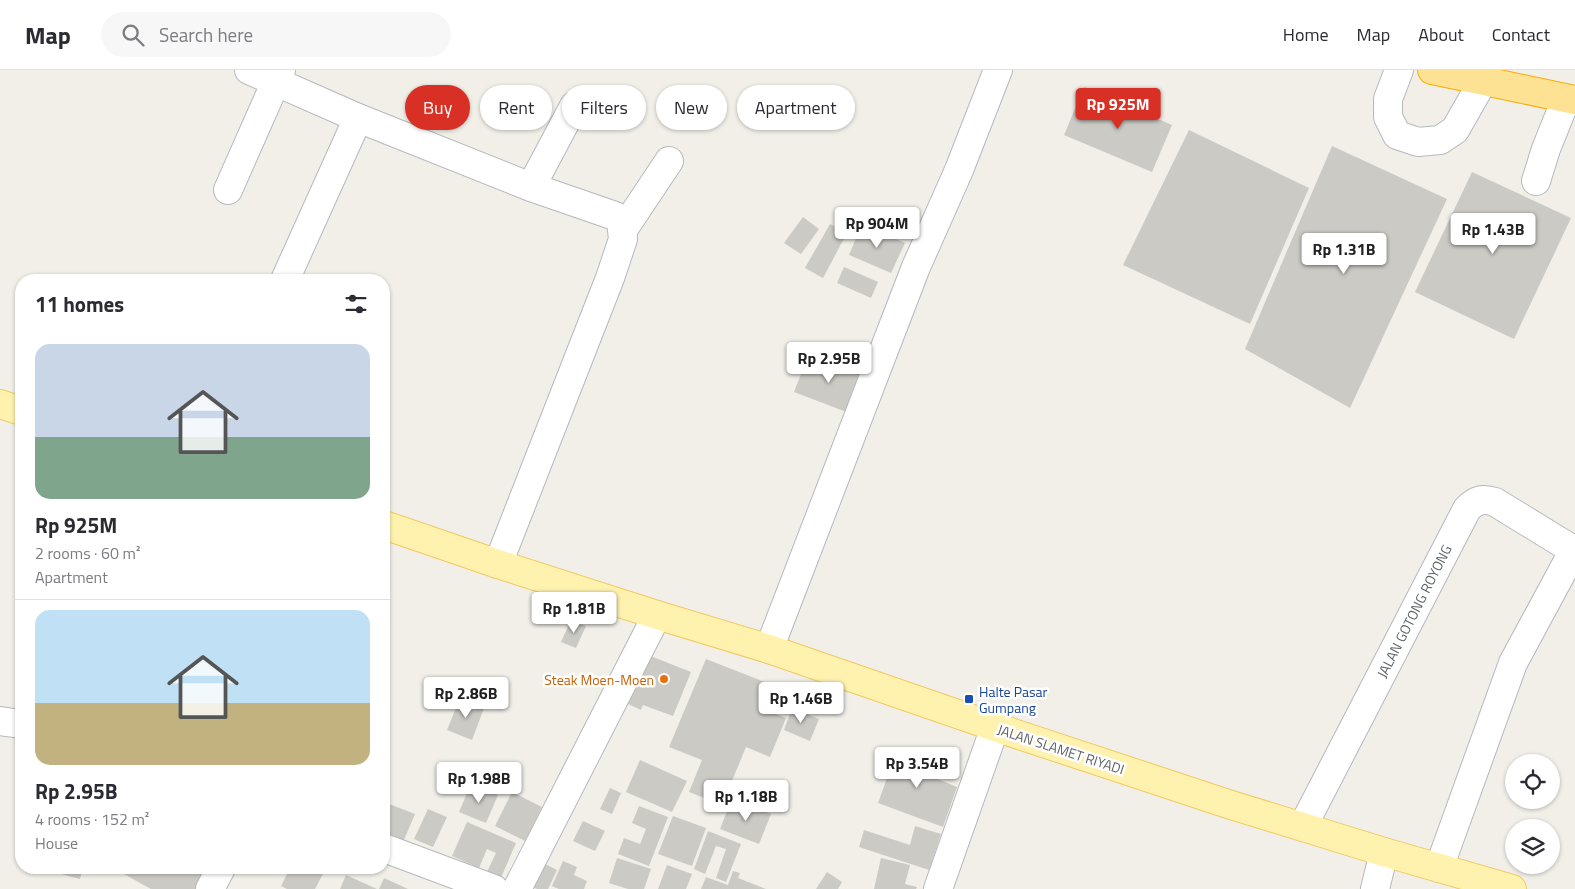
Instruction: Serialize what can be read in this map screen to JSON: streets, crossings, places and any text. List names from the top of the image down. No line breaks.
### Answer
{"streets":{"main road":["JALAN SLAMET RIYADI"],"street":["JALAN GOTONG ROYONG"]},"crossings":[["JALAN GOTONG ROYONG","JALAN SLAMET RIYADI"]],"places":{"other":["Steak Moen-Moen"],"transit":["Halte Pasar Gumpang"]},"page":{"header":"Map","search":"Search here","nav":["Home","Map","About","Contact"],"chip":["Buy","Rent","Filters","New","Apartment"],"price":["Rp 925M","Rp 904M","Rp 1.43B","Rp 1.31B","Rp 2.95B","Rp 1.81B","Rp 2.86B","Rp 1.46B","Rp 3.54B","Rp 1.98B","Rp 1.18B"],"heading":"11 homes","list":[{"name":"Rp 925M","note":"2 rooms · 60 m² · Apartment"},{"name":"Rp 2.95B","note":"4 rooms · 152 m² · House"}]}}
